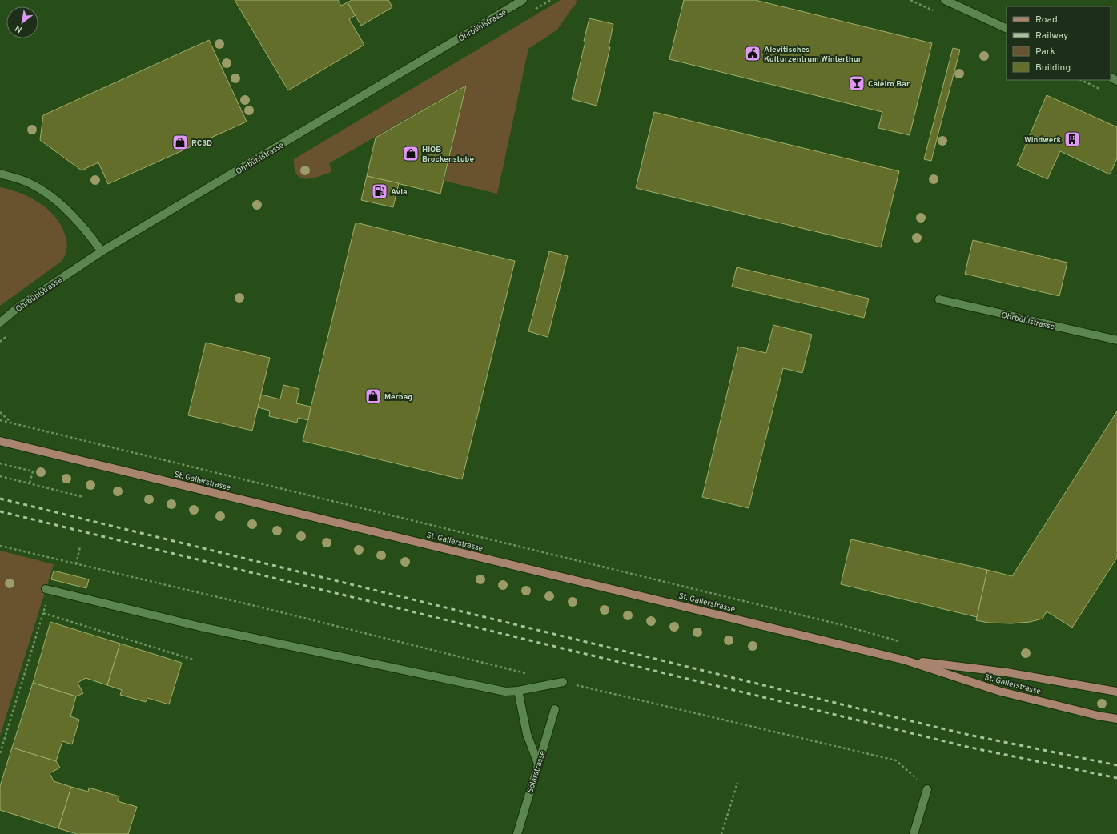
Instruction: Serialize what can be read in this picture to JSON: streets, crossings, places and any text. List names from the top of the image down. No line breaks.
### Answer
{"streets":{"main road":["St. Gallerstrasse"],"street":["Ohrbühlstrasse","Solarstrasse"]},"places":{"public building":["Alevitisches Kulturzentrum Winterthur"],"bar":["Caleiro Bar"],"building":["Windwerk"],"shop":["RC3D","HIOB Brockenstube","Merbag"],"fuel station":["Avia"]},"legend":["Road","Railway","Park","Building"],"north":"bottom left"}
